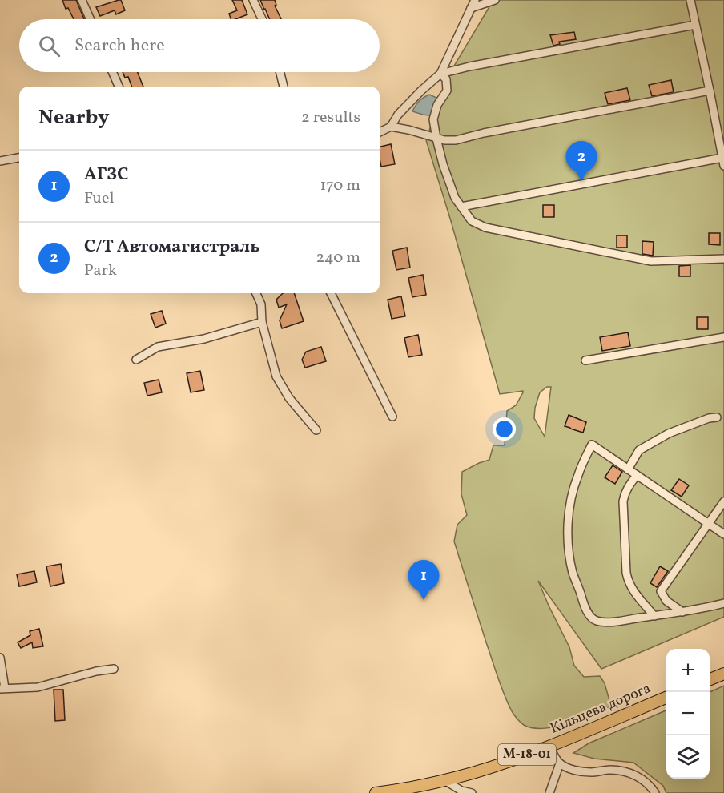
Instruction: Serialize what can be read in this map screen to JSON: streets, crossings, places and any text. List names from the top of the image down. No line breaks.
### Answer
{"streets":{"highway":["Кільцева дорога","М-18-01"]},"page":{"search":"Search here","heading":["Nearby","2 results"],"pins":["2","1"],"list":[{"mark":"1","name":"АГЗС","note":"Fuel","value":"170 m"},{"mark":"2","name":"С/Т Автомагистраль","note":"Park","value":"240 m"}],"map_buttons":["+","−"]}}
